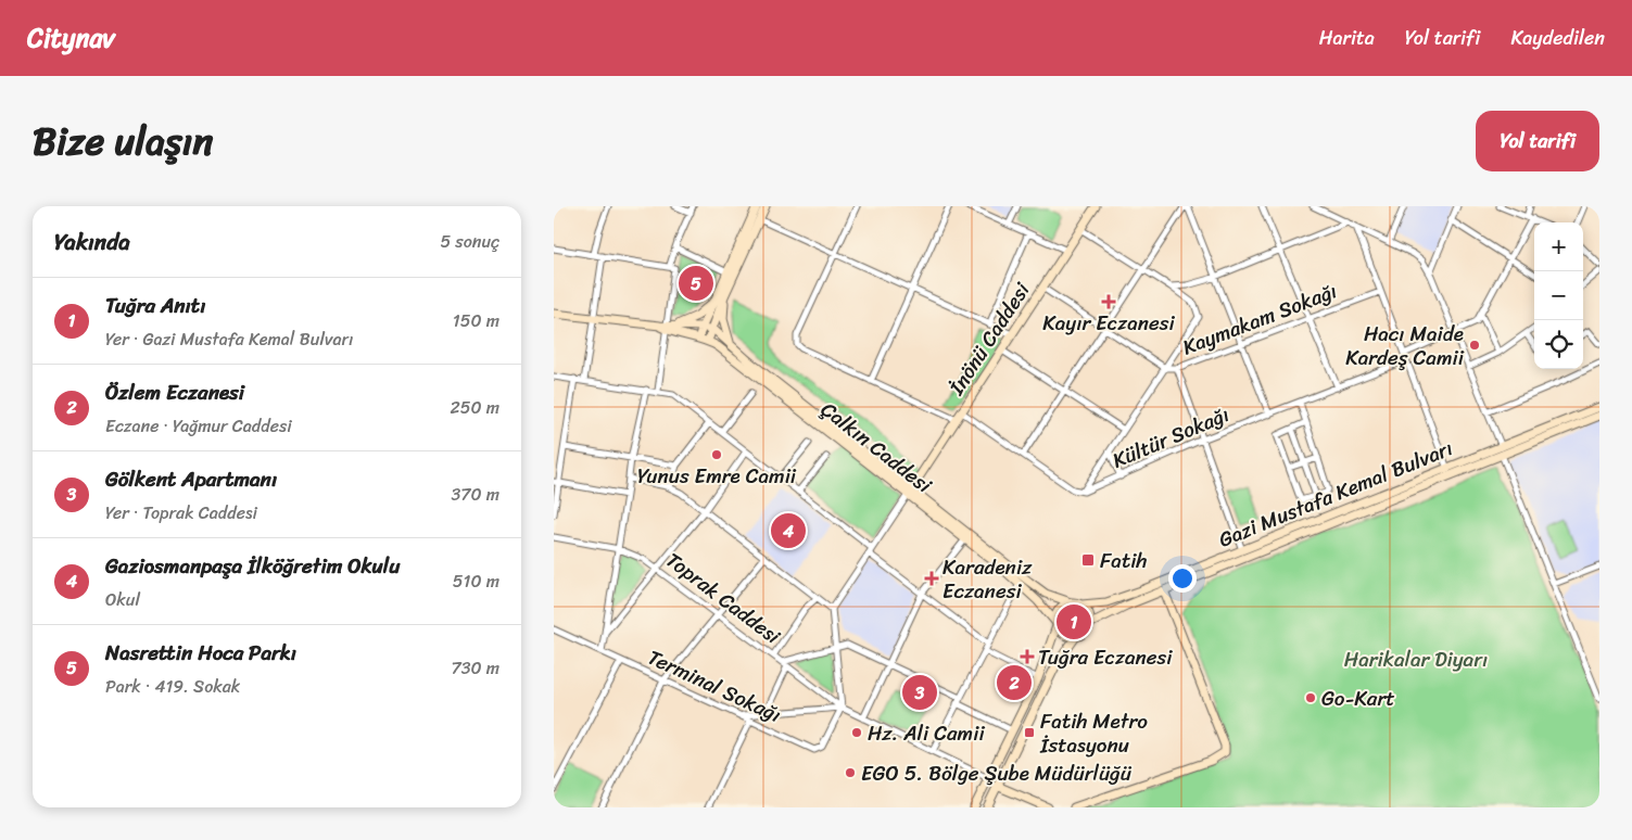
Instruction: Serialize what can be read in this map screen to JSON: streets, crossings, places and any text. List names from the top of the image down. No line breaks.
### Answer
{"streets":{"main road":["İnönü Caddesi","Çalkın Caddesi","Gazi Mustafa Kemal Bulvarı"],"street":["Kaymakam Sokağı","Kültür Sokağı","Toprak Caddesi","Terminal Sokağı"]},"crossings":[["Kaymakam Sokağı","İnönü Caddesi"],["İnönü Caddesi","Çalkın Caddesi"],["Çalkın Caddesi","Gazi Mustafa Kemal Bulvarı"]],"parks":["Harikalar Diyarı"],"places":{"health":["Kayır Eczanesi","Karadeniz Eczanesi","Tuğra Eczanesi"],"other":["Hacı Maide Kardeş Camii","Yunus Emre Camii","Go-Kart","Hz. Ali Camii","EGO 5. Bölge Şube Müdürlüğü"],"transit":["Fatih","Fatih Metro İstasyonu"]},"page":{"header":"Citynav","nav":["Harita","Yol tarifi","Kaydedilen"],"title":"Bize ulaşın","buttons":"Yol tarifi","heading":["Yakında","5 sonuç"],"map_buttons":["+","−"],"pins":["5","4","1","2","3"],"list":[{"mark":"1","name":"Tuğra Anıtı","note":"Yer · Gazi Mustafa Kemal Bulvarı","value":"150 m"},{"mark":"2","name":"Özlem Eczanesi","note":"Eczane · Yağmur Caddesi","value":"250 m"},{"mark":"3","name":"Gölkent Apartmanı","note":"Yer · Toprak Caddesi","value":"370 m"},{"mark":"4","name":"Gaziosmanpaşa İlköğretim Okulu","note":"Okul","value":"510 m"},{"mark":"5","name":"Nasrettin Hoca Parkı","note":"Park · 419. Sokak","value":"730 m"}]}}
